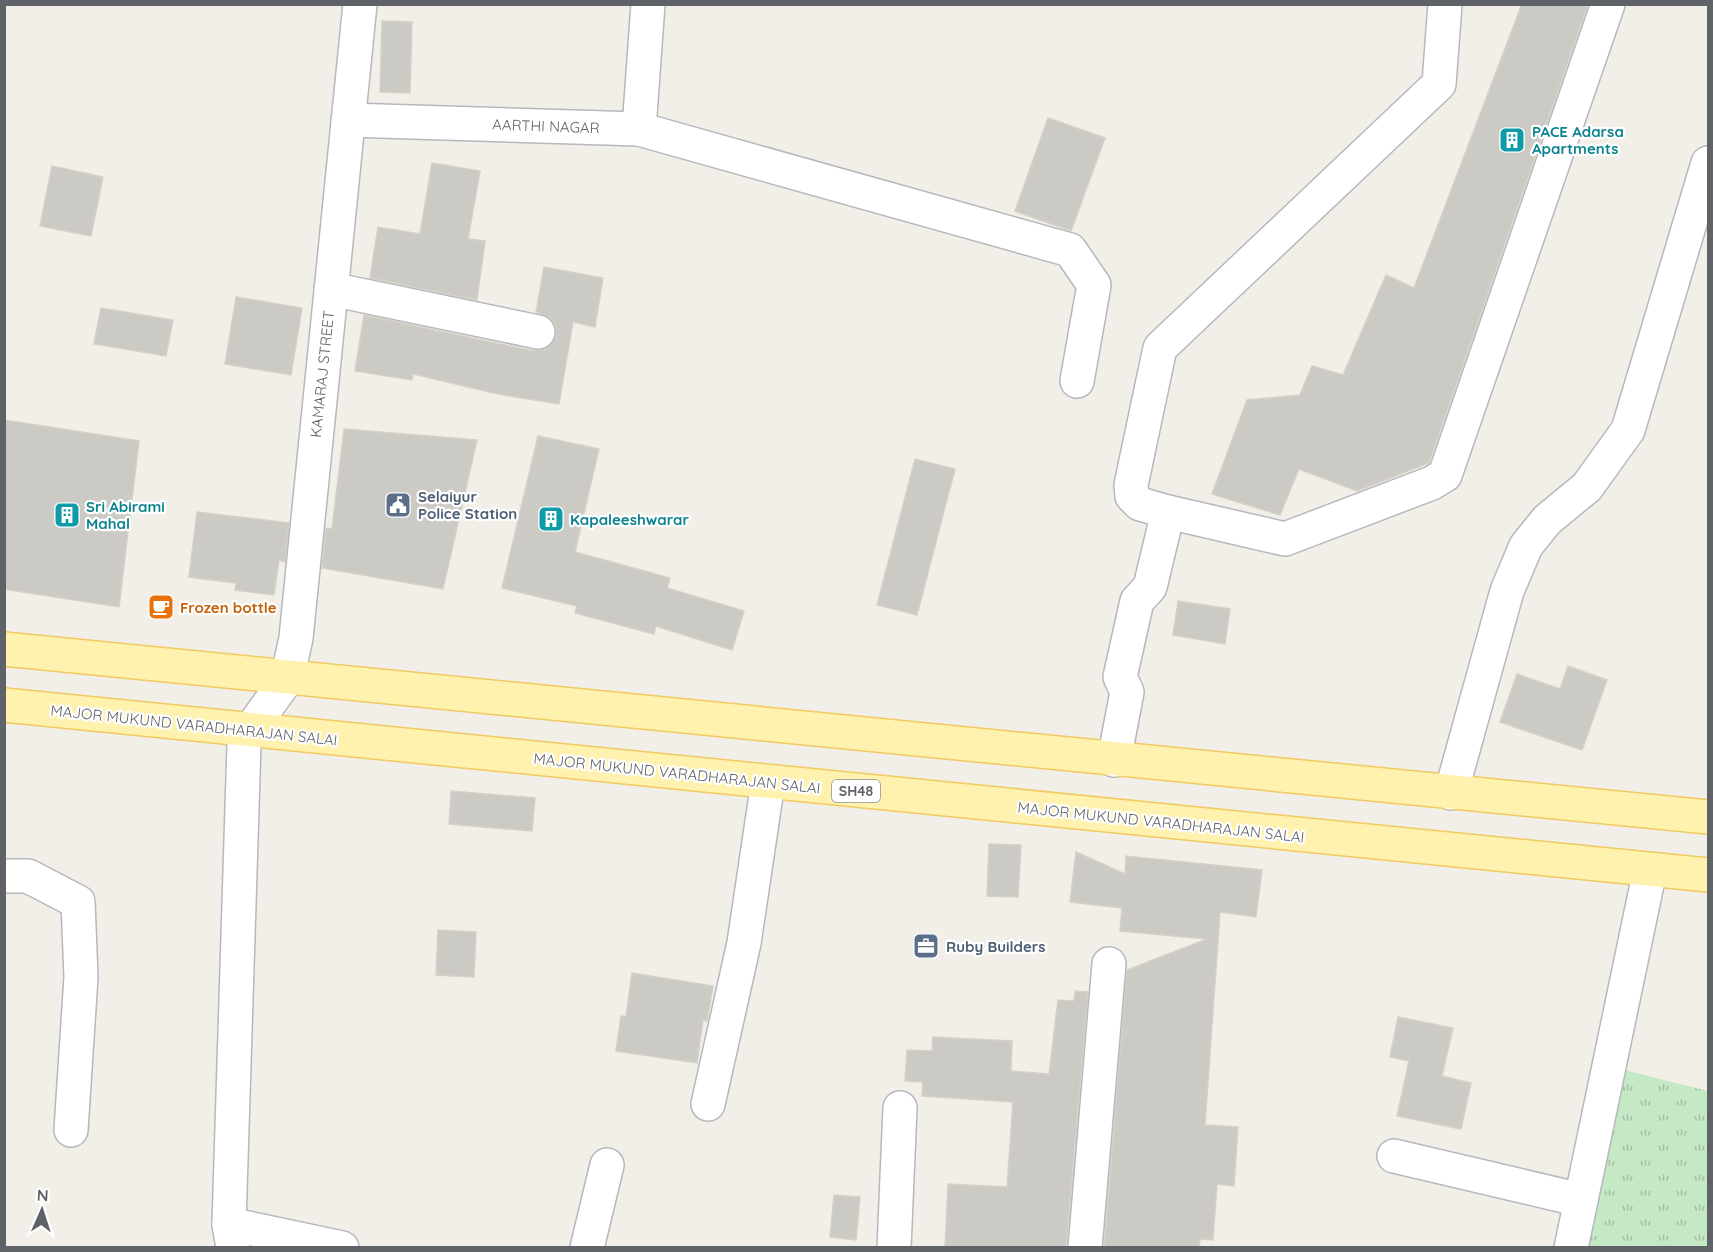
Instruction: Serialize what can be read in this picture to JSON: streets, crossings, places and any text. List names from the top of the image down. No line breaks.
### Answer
{"streets":{"main road":["MAJOR MUKUND VARADHARAJAN SALAI","SH48"],"street":["AARTHI NAGAR","KAMARAJ STREET"]},"crossings":[["AARTHI NAGAR","KAMARAJ STREET"],["KAMARAJ STREET","MAJOR MUKUND VARADHARAJAN SALAI"]],"places":{"building":["PACE Adarsa Apartments","Sri Abirami Mahal","Kapaleeshwarar"],"public building":["Selaiyur Police Station"],"cafe":["Frozen bottle"],"office":["Ruby Builders"]},"north":"top"}
